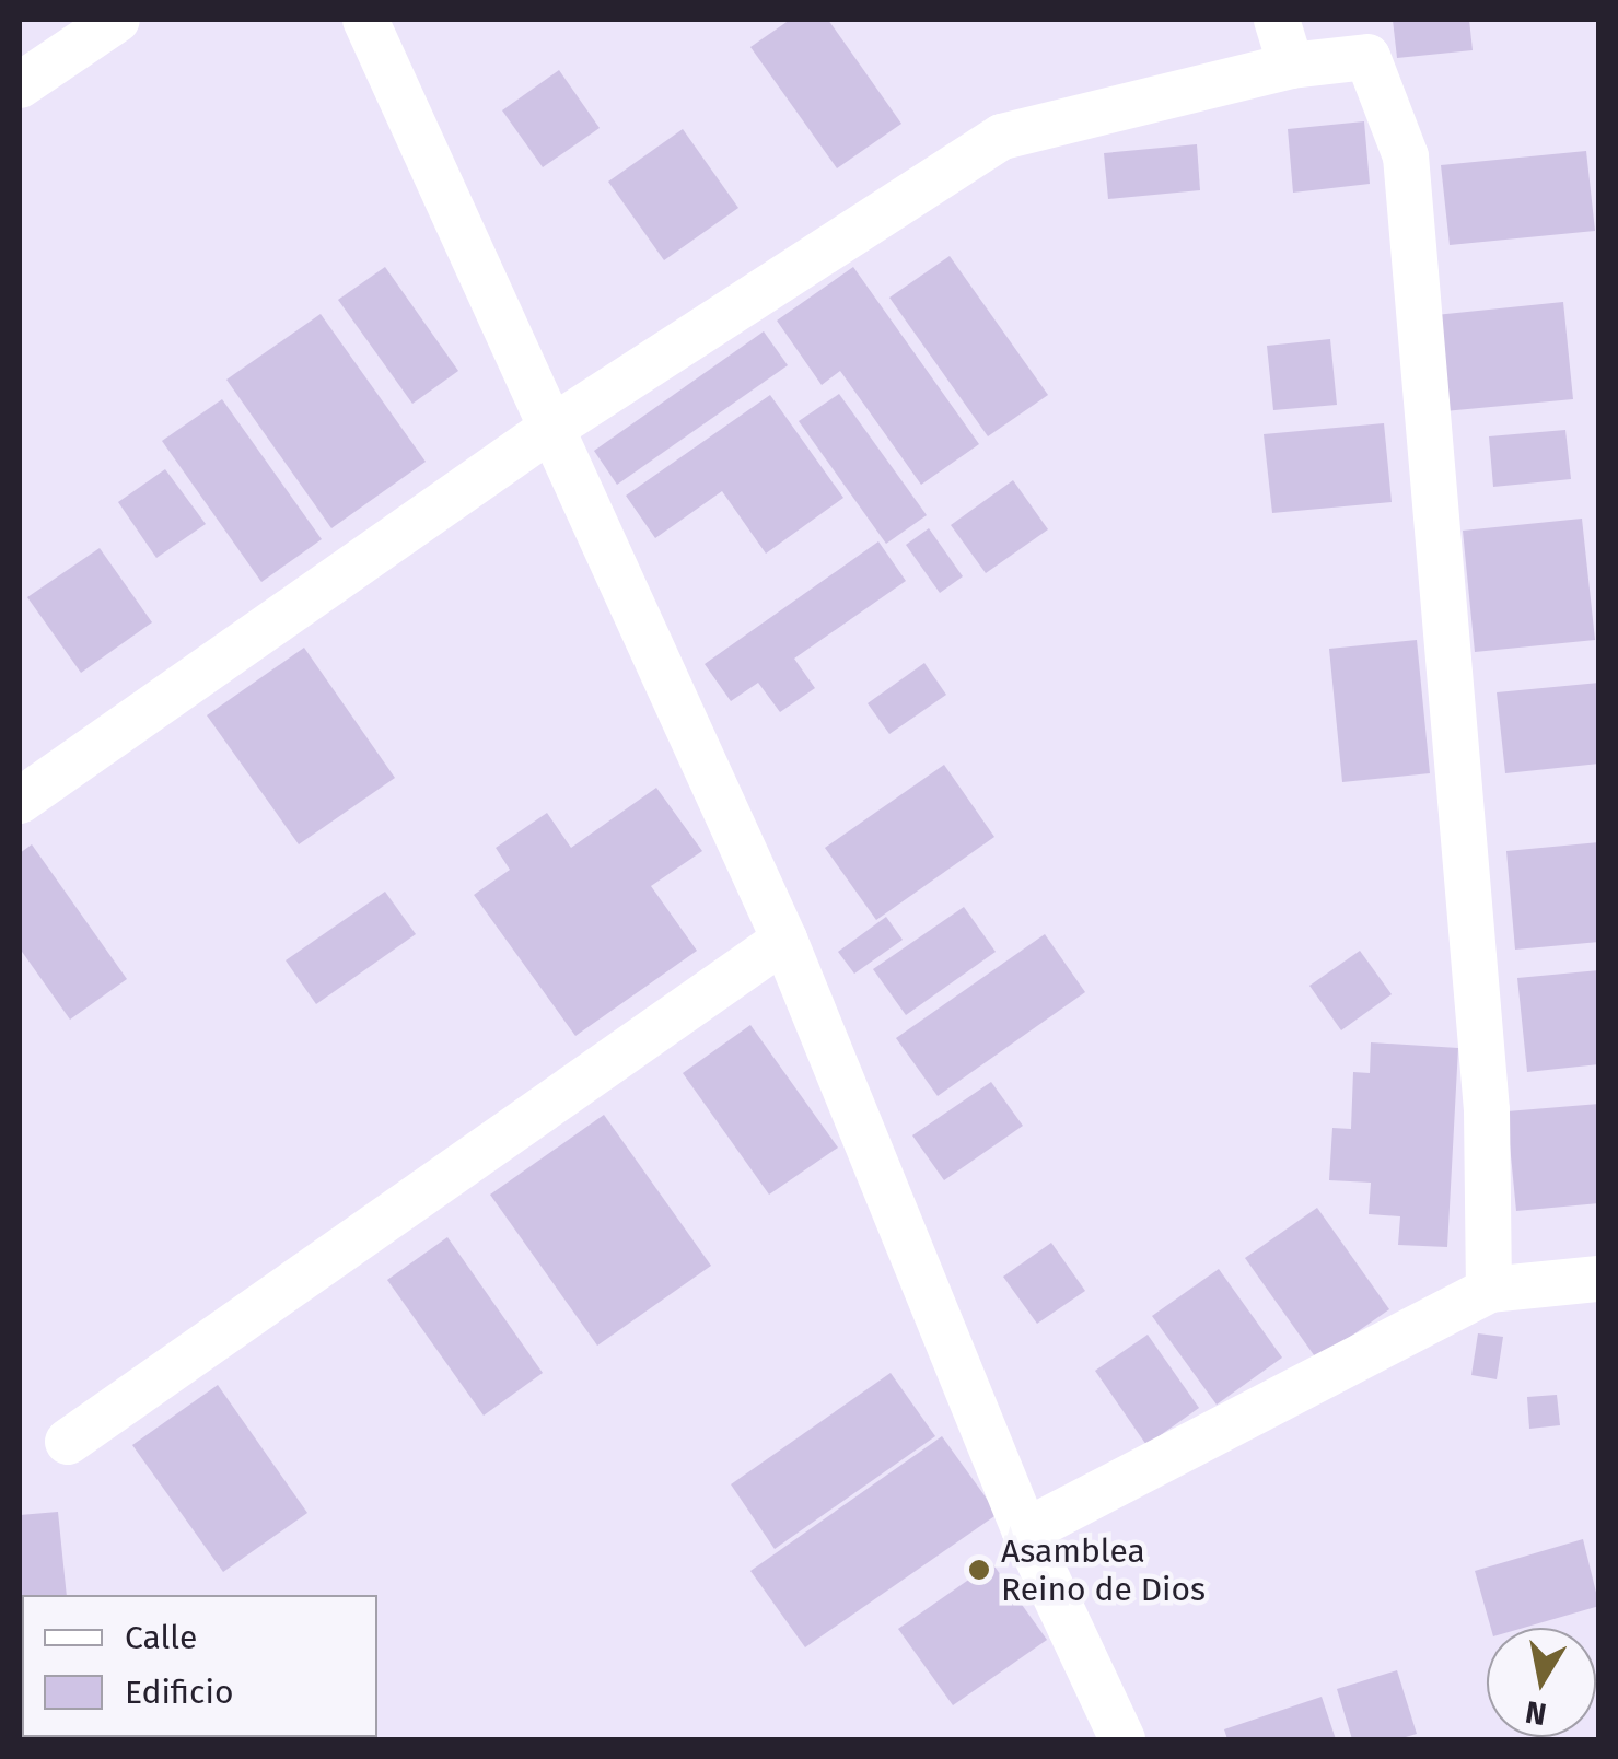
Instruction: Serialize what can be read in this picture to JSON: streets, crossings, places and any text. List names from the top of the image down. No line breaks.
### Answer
{"places":["Asamblea Reino de Dios"],"legend":["Calle","Edificio"],"north":"bottom"}
